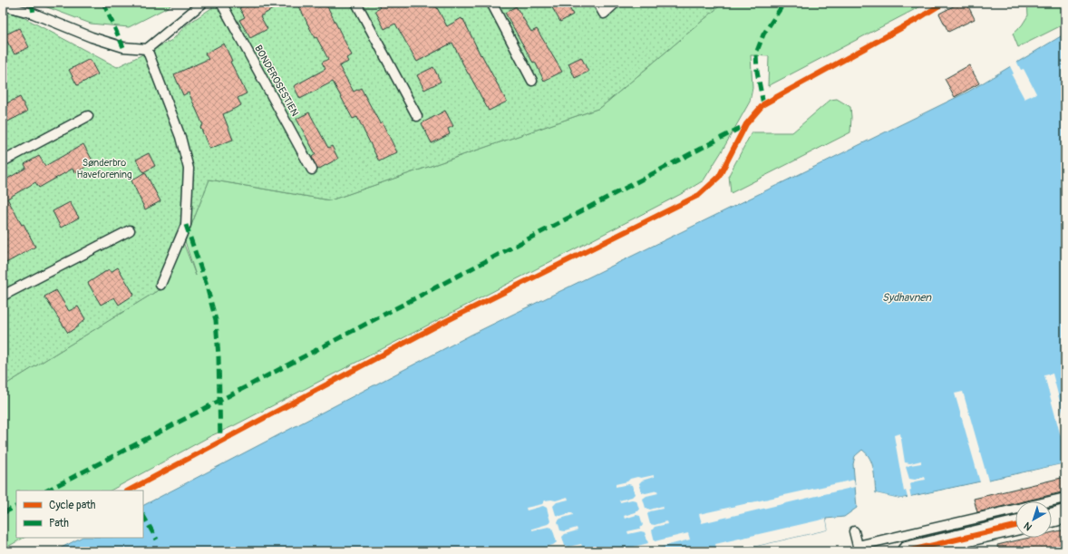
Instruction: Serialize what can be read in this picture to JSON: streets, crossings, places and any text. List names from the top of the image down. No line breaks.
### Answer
{"streets":{"lane":["BONDEROSESTIEN"]},"water":["Sydhavnen"],"parks":["Sønderbro Haveforening"],"legend":["Cycle path","Path"],"north":"bottom left"}
